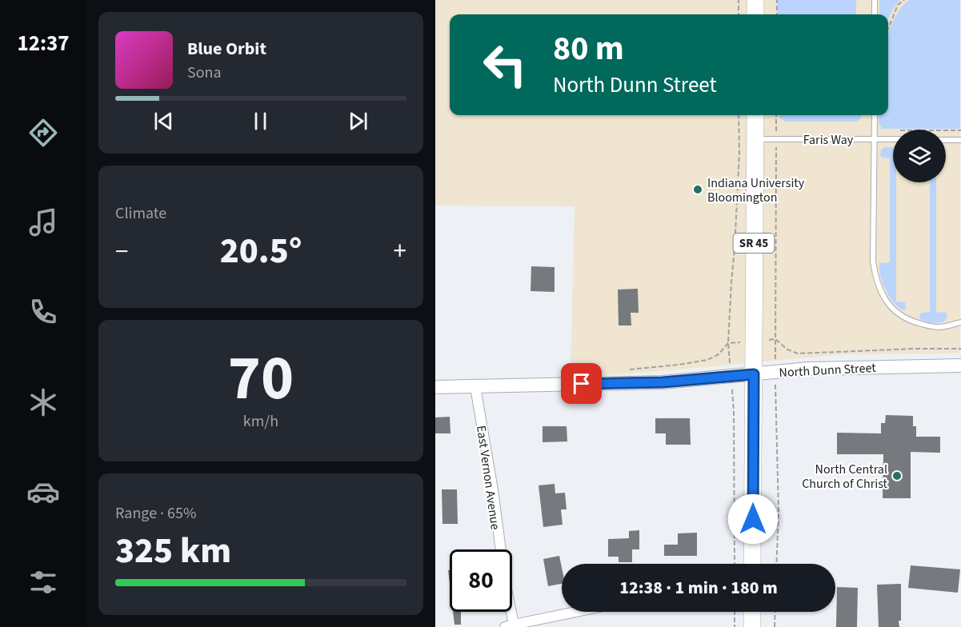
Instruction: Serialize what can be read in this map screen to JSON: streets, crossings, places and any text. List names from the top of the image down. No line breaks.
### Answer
{"streets":{"highway":["SR 45"],"street":["North Dunn Street","East Vernon Avenue"],"lane":["Faris Way"]},"crossings":[["Faris Way","SR 45"],["SR 45","North Dunn Street"],["North Dunn Street","East Vernon Avenue"]],"places":["Indiana University Bloomington","North Central Church of Christ"],"page":{"tabs":"12:37","turn":["80 m","North Dunn Street"],"song":["Blue Orbit","Sona"],"tile":["Climate",["70","km/h"],["Range · 65%","325 km"]],"heat":["−","20.5°","+"],"limit":"80","trip":"12:38 · 1 min · 180 m"}}
